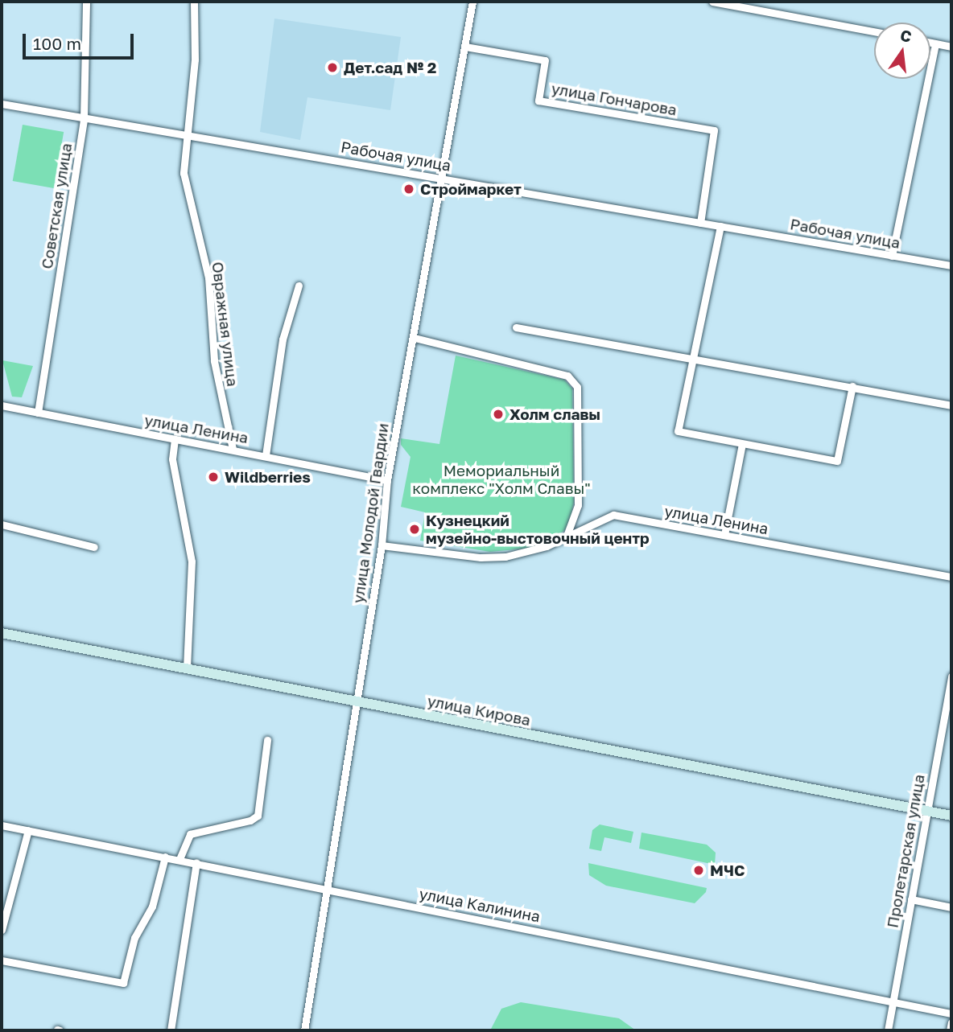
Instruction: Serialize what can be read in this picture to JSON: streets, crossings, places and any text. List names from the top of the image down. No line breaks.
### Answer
{"streets":{"street":["улица Гончарова","Рабочая улица","Советская улица","Овражная улица","улица Ленина","улица Молодой Гвардии","улица Кирова","Пролетарская улица","улица Калинина"]},"crossings":[["улица Гончарова","Рабочая улица"],["улица Гончарова","улица Молодой Гвардии"],["Рабочая улица","Советская улица"],["Рабочая улица","Овражная улица"],["Рабочая улица","улица Молодой Гвардии"],["Советская улица","улица Ленина"],["Овражная улица","улица Ленина"],["улица Ленина","улица Молодой Гвардии"],["улица Молодой Гвардии","улица Кирова"],["улица Молодой Гвардии","улица Калинина"],["улица Кирова","Пролетарская улица"],["Пролетарская улица","улица Калинина"]],"parks":["Мемориальный комплекс \"Холм Славы\""],"places":["Дет.сад № 2","Строймаркет","Холм славы","Wildberries","Кузнецкий музейно-выстовочный центр","МЧС"],"scale_bar":"100 m","north":"top"}
